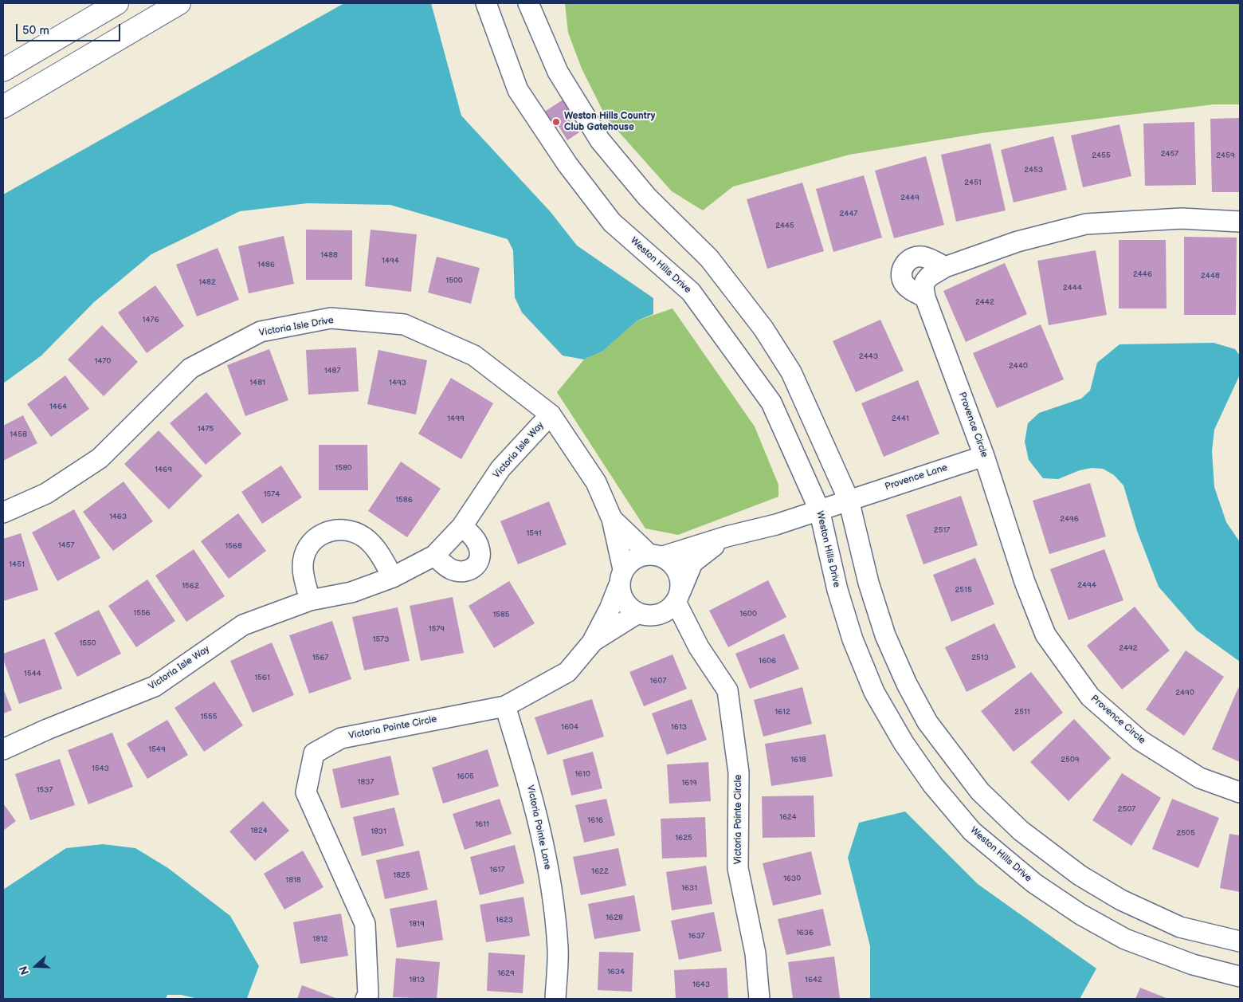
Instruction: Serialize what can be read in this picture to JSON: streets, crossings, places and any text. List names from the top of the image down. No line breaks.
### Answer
{"streets":{"street":["Weston Hills Drive","Victoria Isle Drive","Provence Circle","Victoria Isle Way","Provence Lane","Victoria Pointe Circle","Victoria Pointe Lane"]},"crossings":[["Weston Hills Drive","Provence Lane"],["Victoria Isle Drive","Victoria Isle Way"],["Victoria Isle Drive","Provence Lane"],["Victoria Isle Drive","Victoria Pointe Circle"],["Provence Circle","Provence Lane"],["Provence Lane","Victoria Pointe Circle"],["Victoria Pointe Circle","Victoria Pointe Lane"]],"places":["Weston Hills Country Club Gatehouse"],"house_numbers":["2457","2455","2459","2453","2451","2449","2447","2445","1488","1494","1486","2446","2448","1500","1482","2444","2442","1476","2443","1470","2440","1487","1481","1493","1464","1499","2441","1475","1458","1580","1469","1574","1586","1463","2496","2517","1591","1457","1568","1451","2494","1562","2515","1556","1600","1585","1579","1573","1550","2492","1567","2513","1606","1544","1561","1607","2490","1612","2511","1555","1604","1613","1549","1618","2509","1543","1610","1605","1837","1619","1537","2507","1624","1616","1611","1824","1831","2505","1625","1617","1622","1825","1630","1818","1631","1628","1623","1819","1636","1637","1812","1634","1629","1813","1642","1643"],"scale_bar":"50 m","north":"left"}
